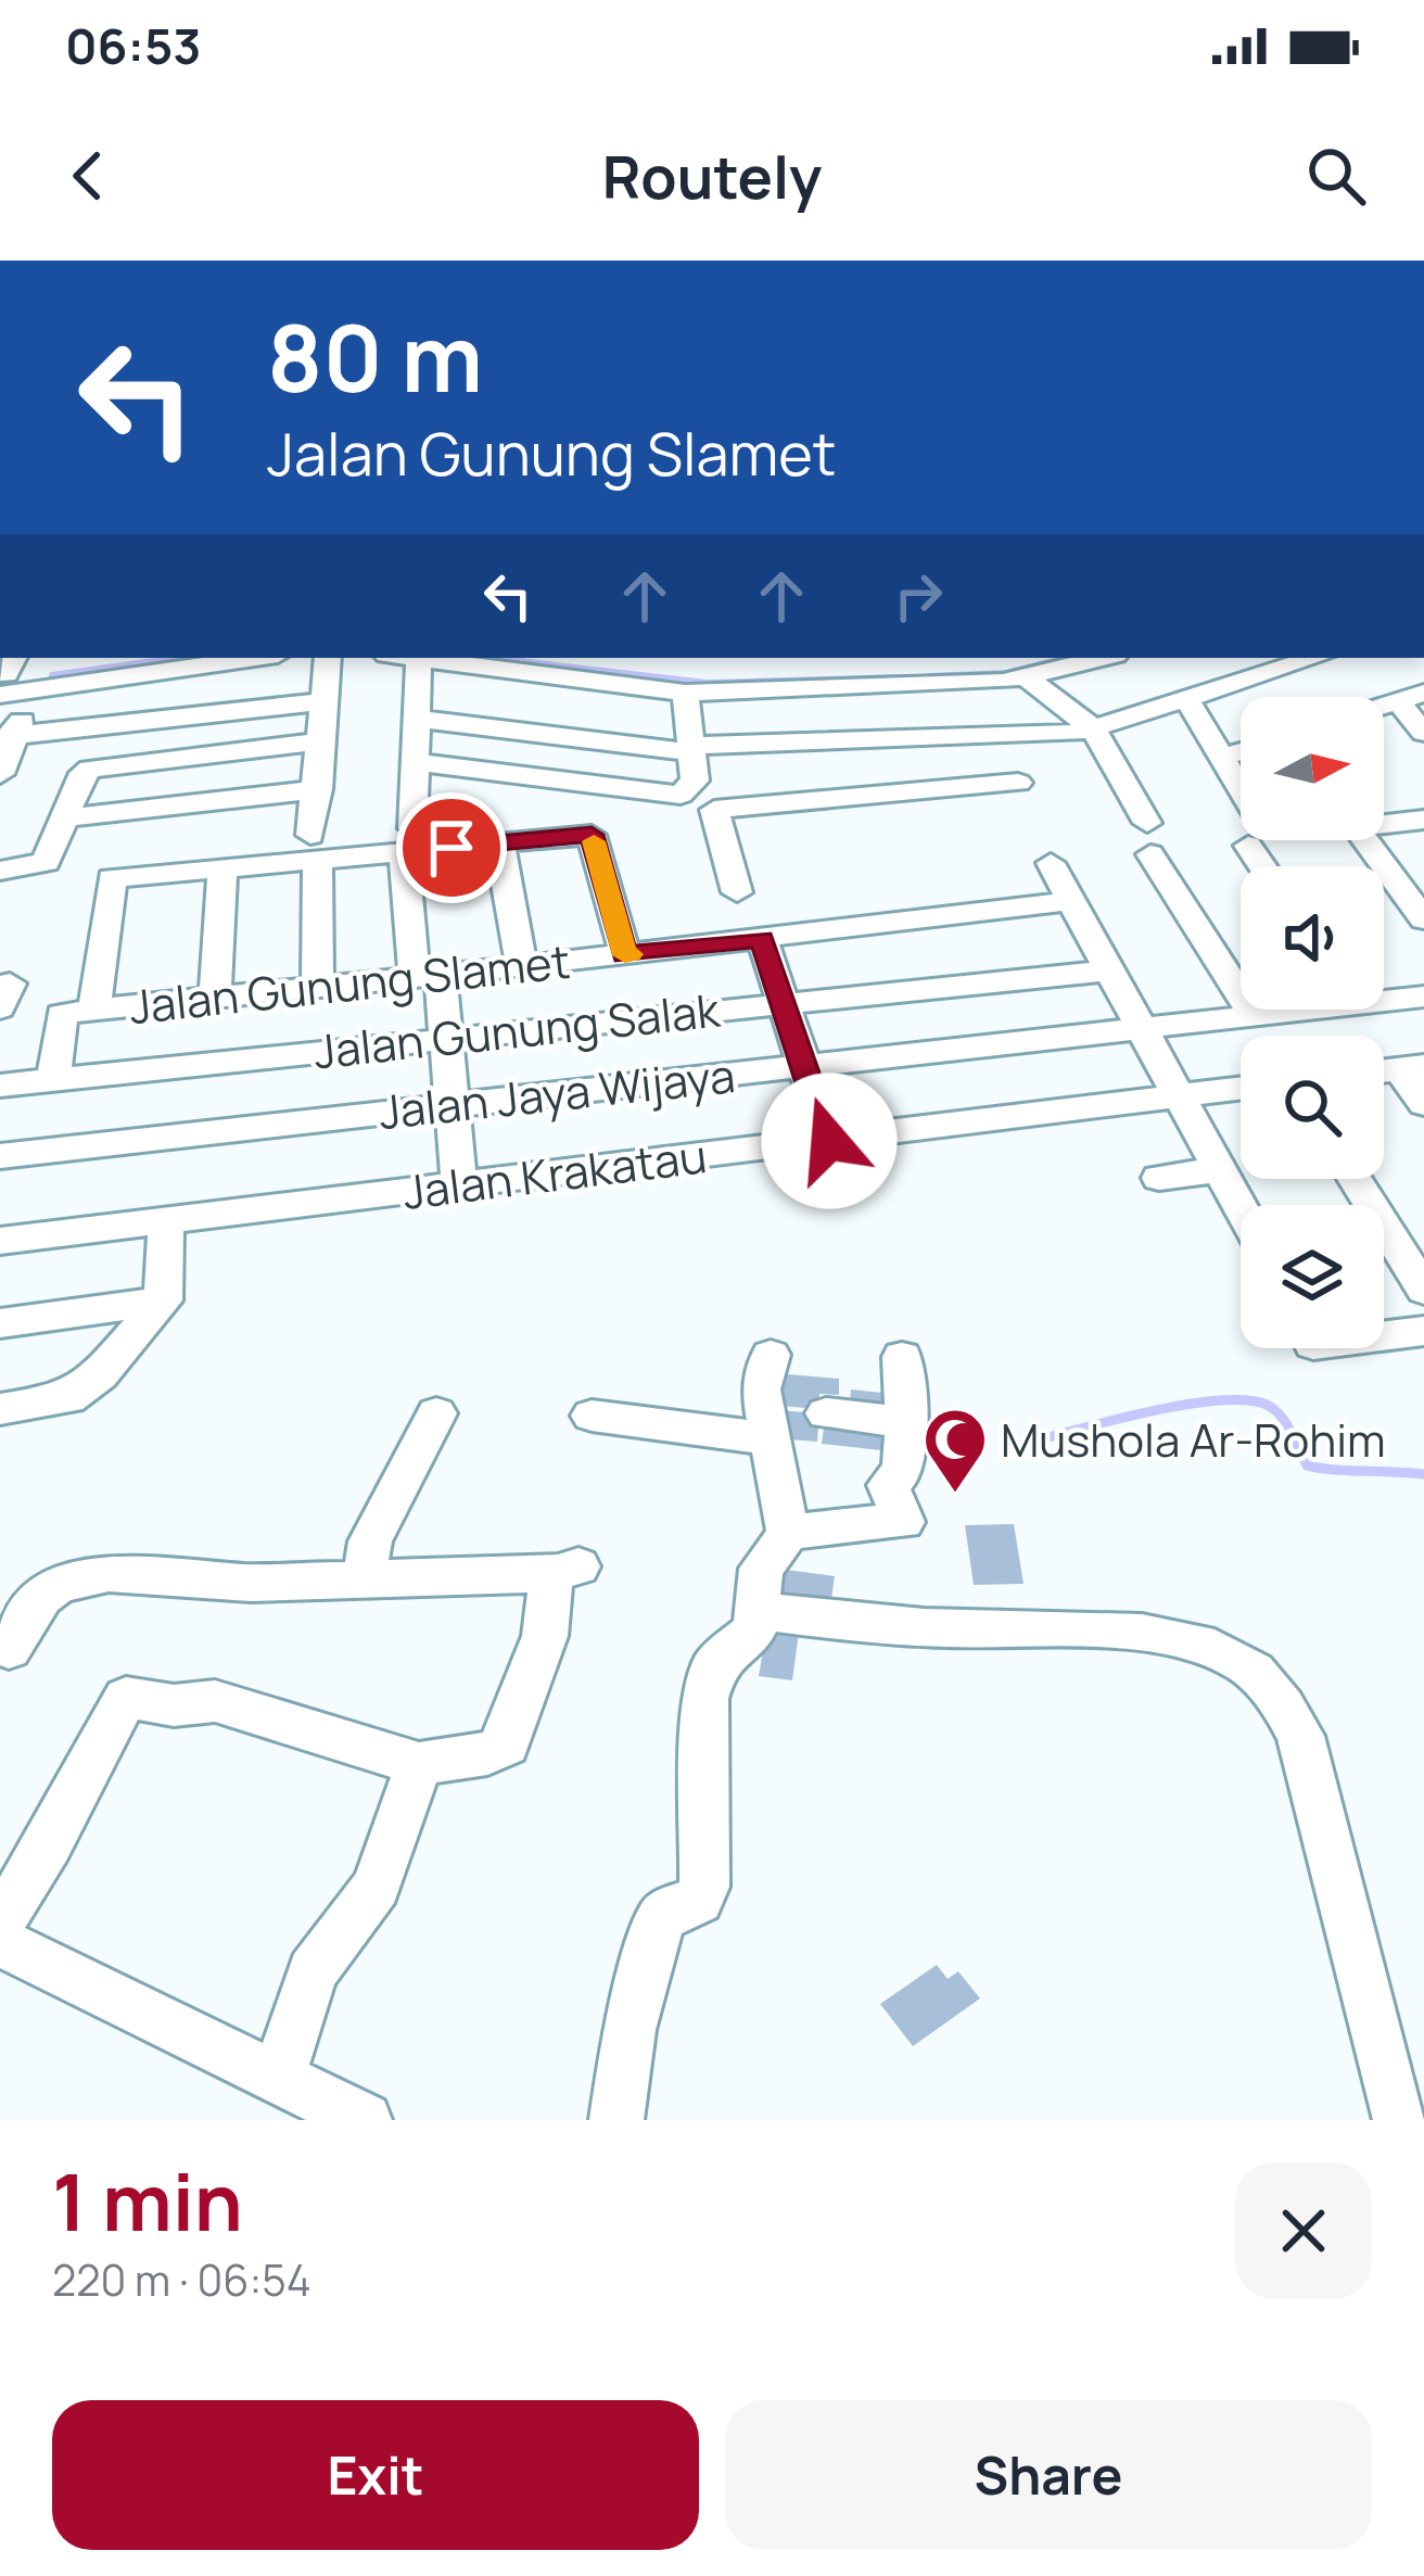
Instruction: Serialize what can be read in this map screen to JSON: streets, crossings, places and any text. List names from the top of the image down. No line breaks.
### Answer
{"streets":{"street":["Jalan Gunung Slamet","Jalan Gunung Salak","Jalan Jaya Wijaya","Jalan Krakatau"]},"places":{"mosque":["Mushola Ar-Rohim"]},"north":"right","page":{"status":"06:53","header":"Routely","turn":["80 m","Jalan Gunung Slamet"],"heading":["1 min","220 m · 06:54"],"buttons":["Exit","Share"]}}
